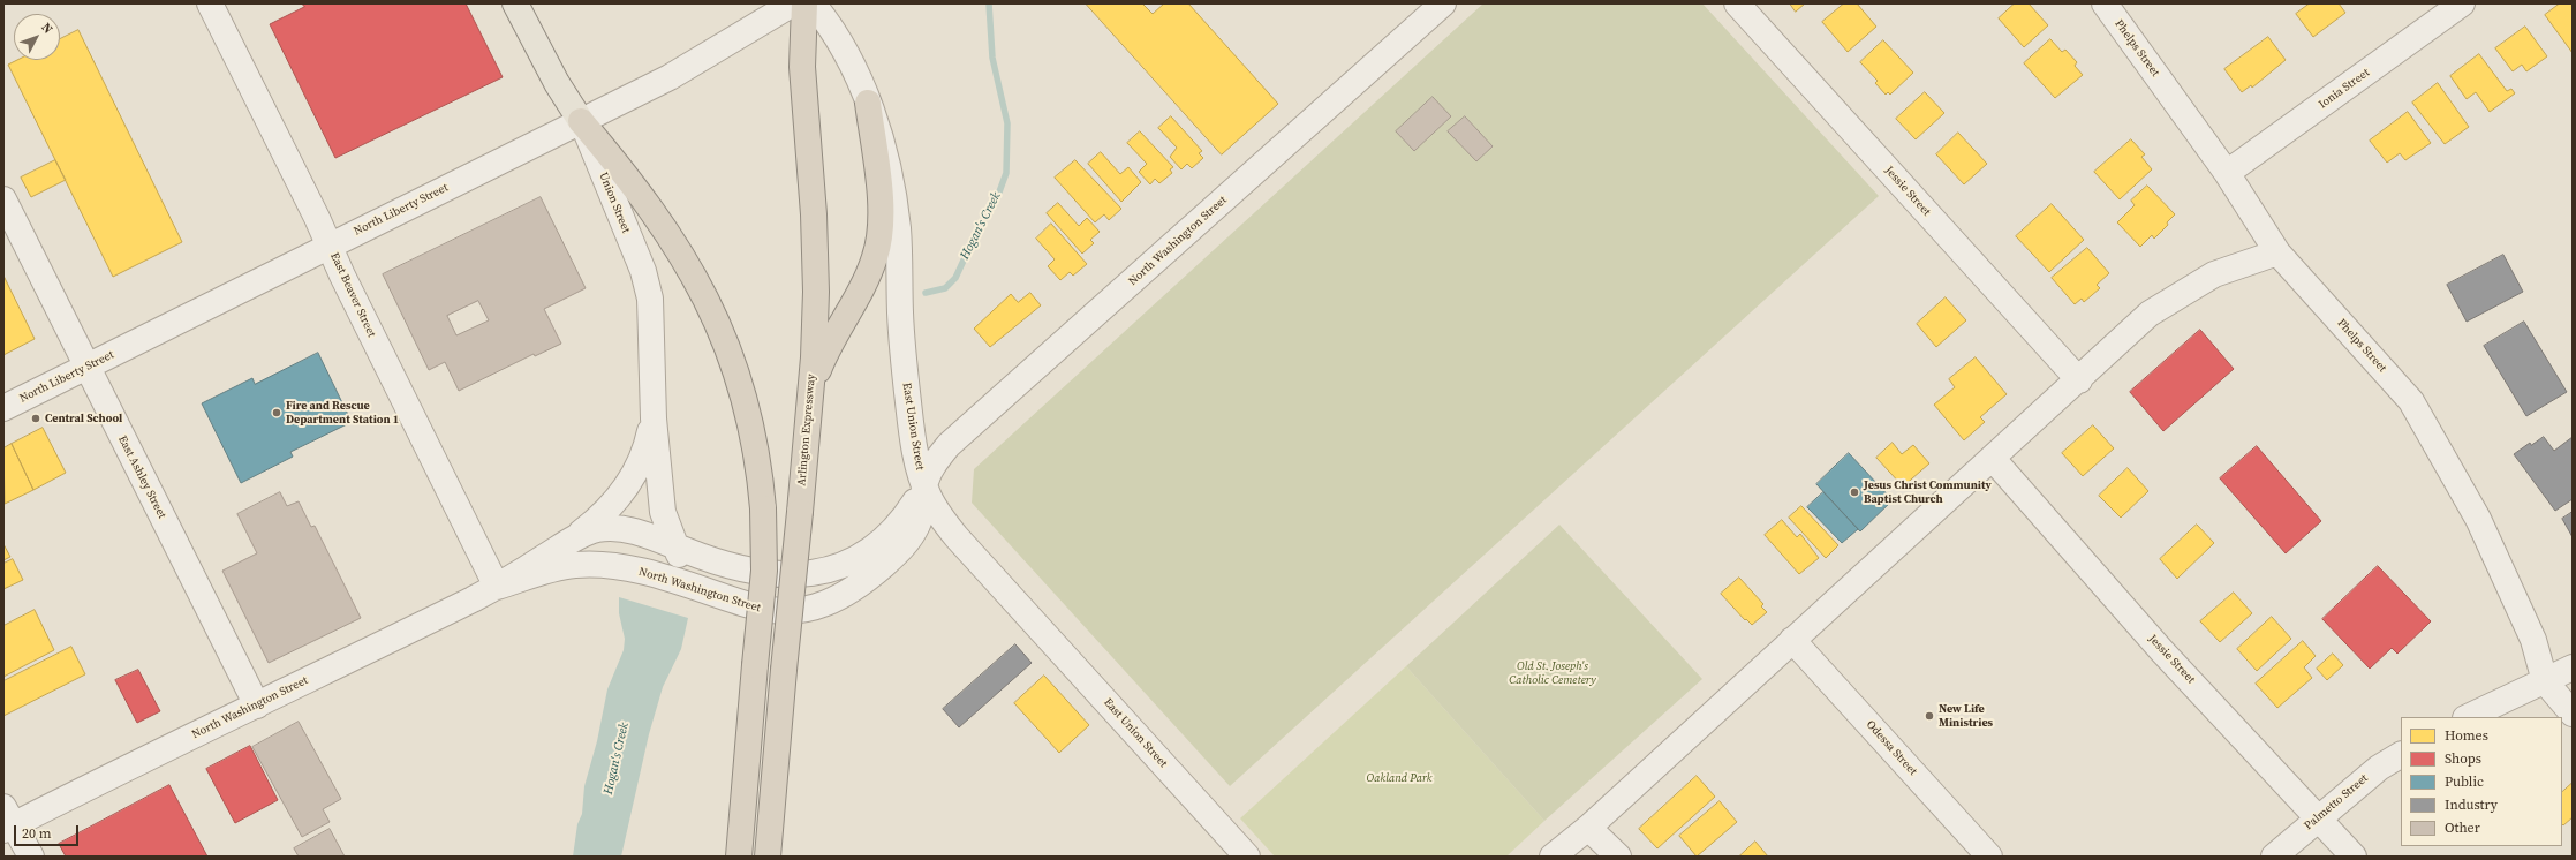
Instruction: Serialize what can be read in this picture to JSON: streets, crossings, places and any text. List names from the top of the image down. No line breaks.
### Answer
{"streets":{"highway":["Arlington Expressway"],"main road":["Union Street"],"street":["Phelps Street","Ionia Street","Jessie Street","North Liberty Street","North Washington Street","East Beaver Street","East Union Street","East Ashley Street","Odessa Street","Palmetto Street"]},"crossings":[["Phelps Street","Ionia Street"],["Jessie Street","Palmetto Street"],["Union Street","North Liberty Street"],["Union Street","North Washington Street"],["North Liberty Street","East Beaver Street"],["North Liberty Street","East Ashley Street"],["North Washington Street","East Beaver Street"],["North Washington Street","East Union Street"],["North Washington Street","East Ashley Street"]],"water":["Hogan's Creek"],"parks":["Old St. Joseph's Catholic Cemetery","Oakland Park"],"places":["Fire and Rescue Department Station 1","Central School","Jesus Christ Community Baptist Church","New Life Ministries"],"legend":["Homes","Shops","Public","Industry","Other"],"scale_bar":"20 m","north":"top right"}
